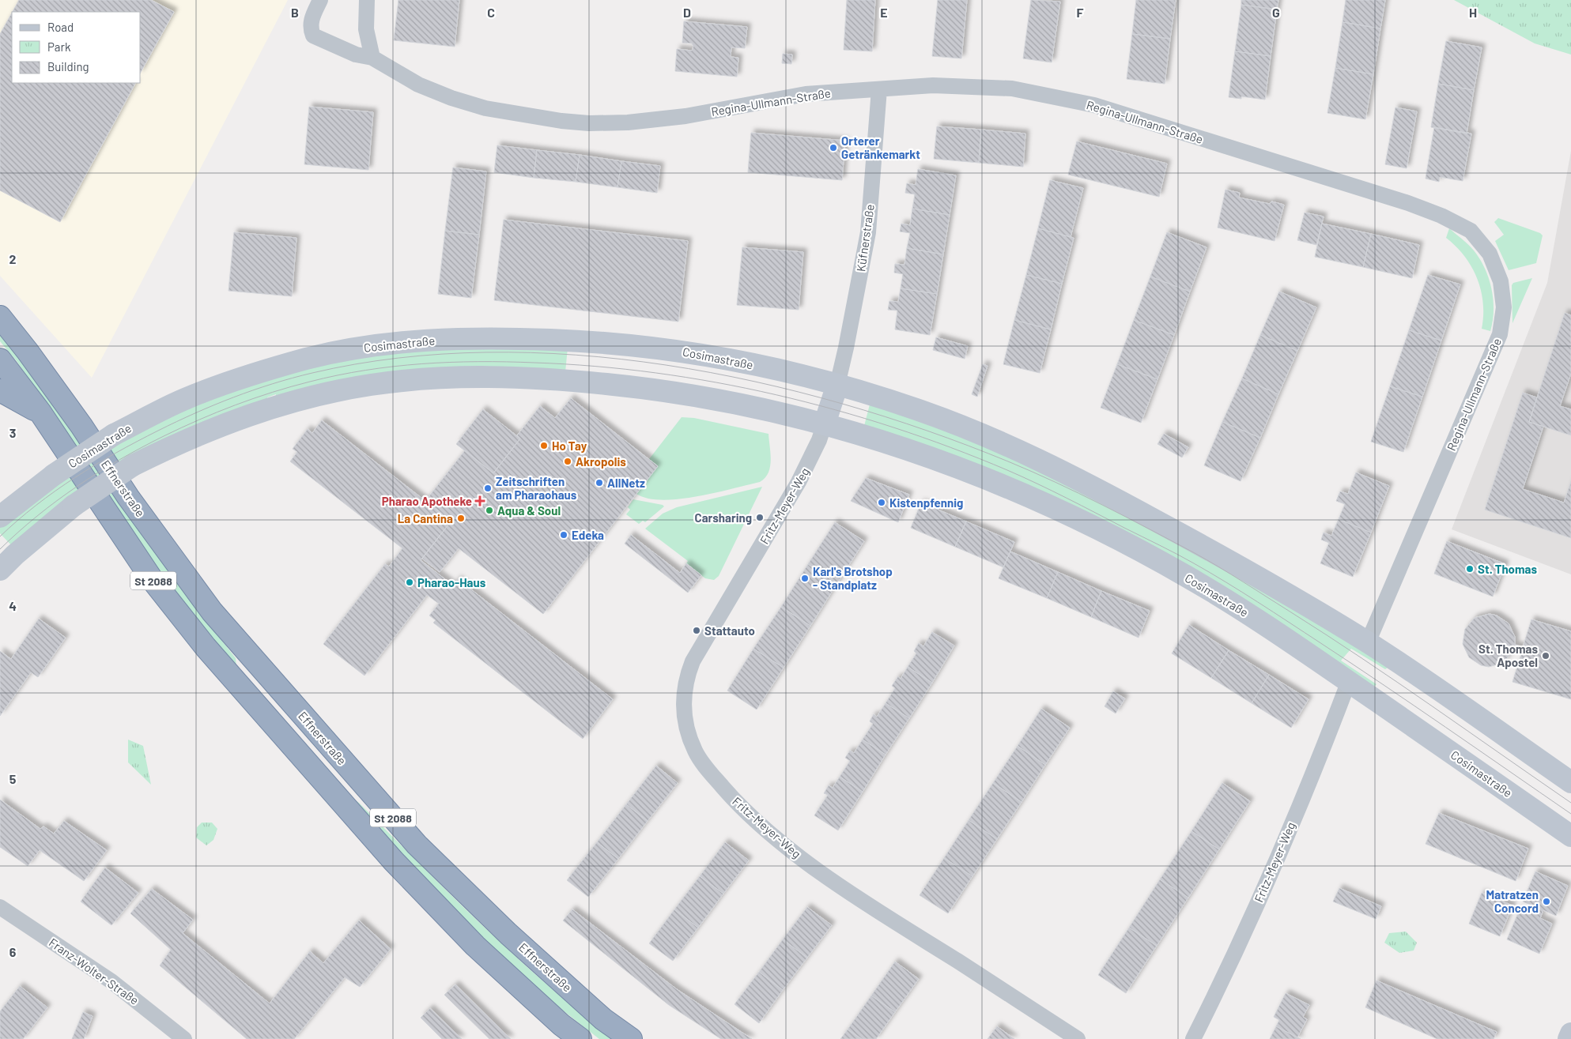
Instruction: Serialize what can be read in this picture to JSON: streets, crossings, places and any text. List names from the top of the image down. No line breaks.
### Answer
{"streets":{"highway":["Effnerstraße","St 2088"],"main road":["Cosimastraße"],"street":["Regina-Ullmann-Straße","Küfnerstraße","Fritz-Meyer-Weg","Franz-Wolter-Straße"]},"crossings":[["Regina-Ullmann-Straße","Küfnerstraße"],["Regina-Ullmann-Straße","Cosimastraße"],["Küfnerstraße","Cosimastraße"],["Cosimastraße","Fritz-Meyer-Weg"]],"places":{"other":["Orterer Getränkemarkt","Ho Tay","Akropolis","AllNetz","Zeitschriften am Pharaohaus","Kistenpfennig","Aqua & Soul","Carsharing","La Cantina","Edeka","St. Thomas","Karl's Brotshop - Standplatz","Pharao-Haus","Stattauto","St. Thomas Apostel","Matratzen Concord"],"health":["Pharao Apotheke"]},"legend":["Road","Park","Building"],"grid":{"columns":["B","C","D","E","F","G","H"],"rows":["2","3","4","5","6"]}}
